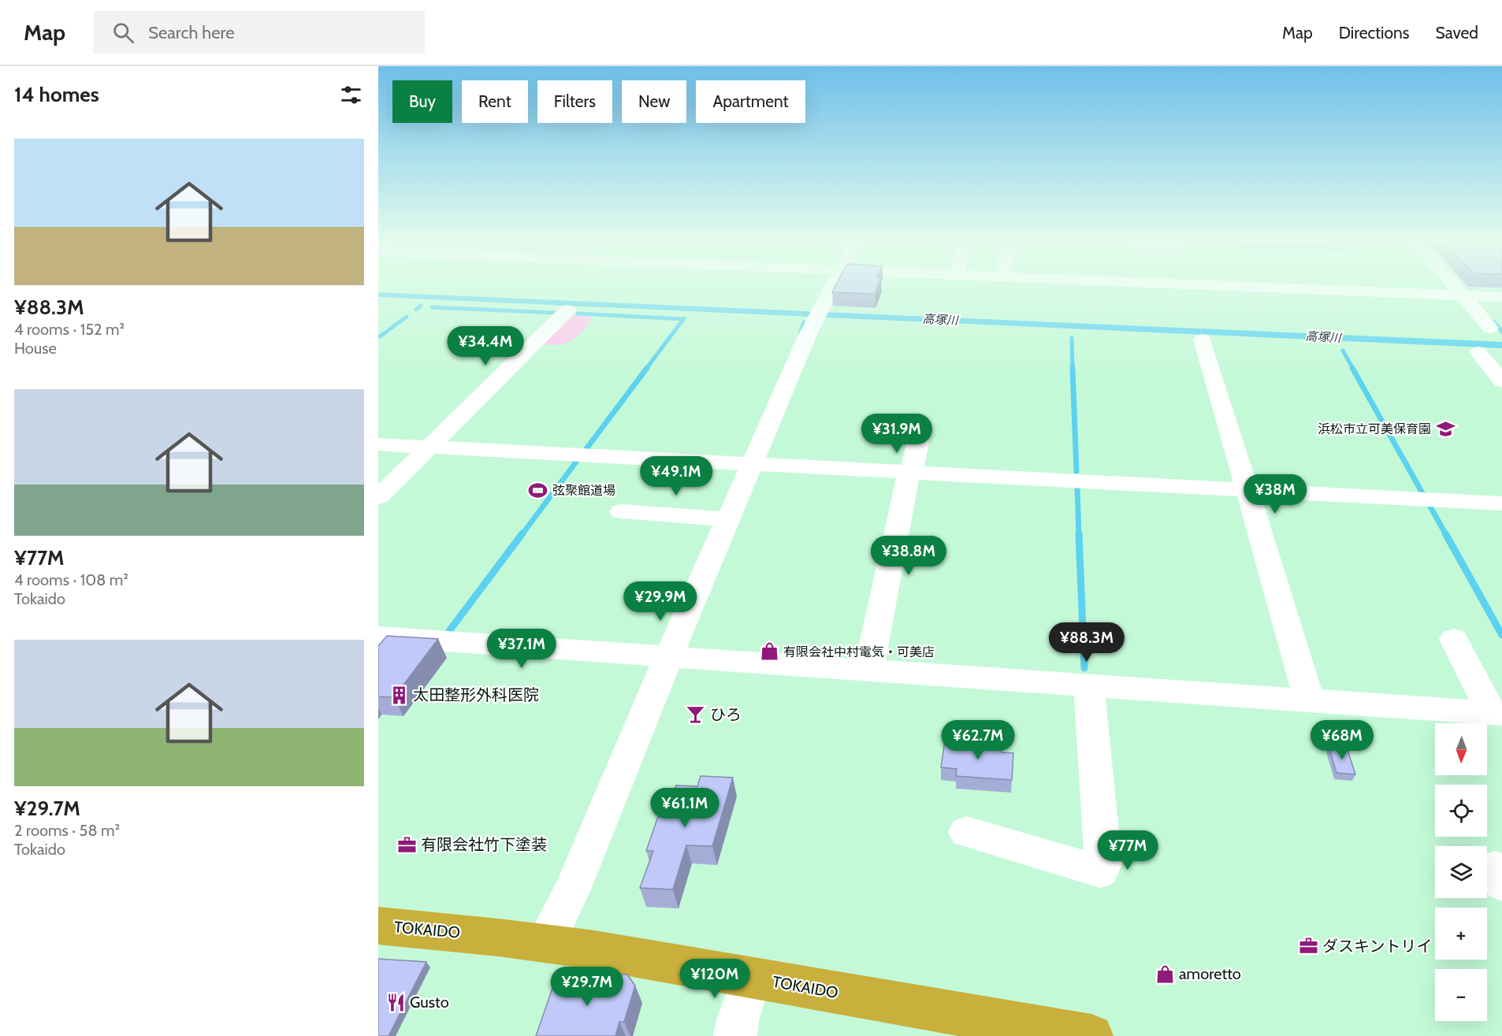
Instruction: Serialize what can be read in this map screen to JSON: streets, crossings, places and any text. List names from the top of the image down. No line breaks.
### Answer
{"streets":{"highway":["TOKAIDO"]},"water":["高塚川"],"places":{"school or university":["浜松市立可美保育園"],"sports":["弦聚館道場"],"shop":["有限会社中村電気・可美店","amoretto"],"building":["太田整形外科医院"],"bar":["ひろ"],"office":["有限会社竹下塗装","ダスキントリイ"],"restaurant":["Gusto"]},"north":"bottom","page":{"header":"Map","search":"Search here","nav":["Map","Directions","Saved"],"heading":"14 homes","chip":["Buy","Rent","Filters","New","Apartment"],"list":[{"name":"¥88.3M","note":"4 rooms · 152 m² · House"},{"name":"¥77M","note":"4 rooms · 108 m² · Tokaido"},{"name":"¥29.7M","note":"2 rooms · 58 m² · Tokaido"}],"price":["¥34.4M","¥31.9M","¥49.1M","¥38M","¥38.8M","¥29.9M","¥88.3M","¥37.1M","¥62.7M","¥68M","¥61.1M","¥77M","¥120M","¥29.7M"],"map_buttons":["+","−"]}}
